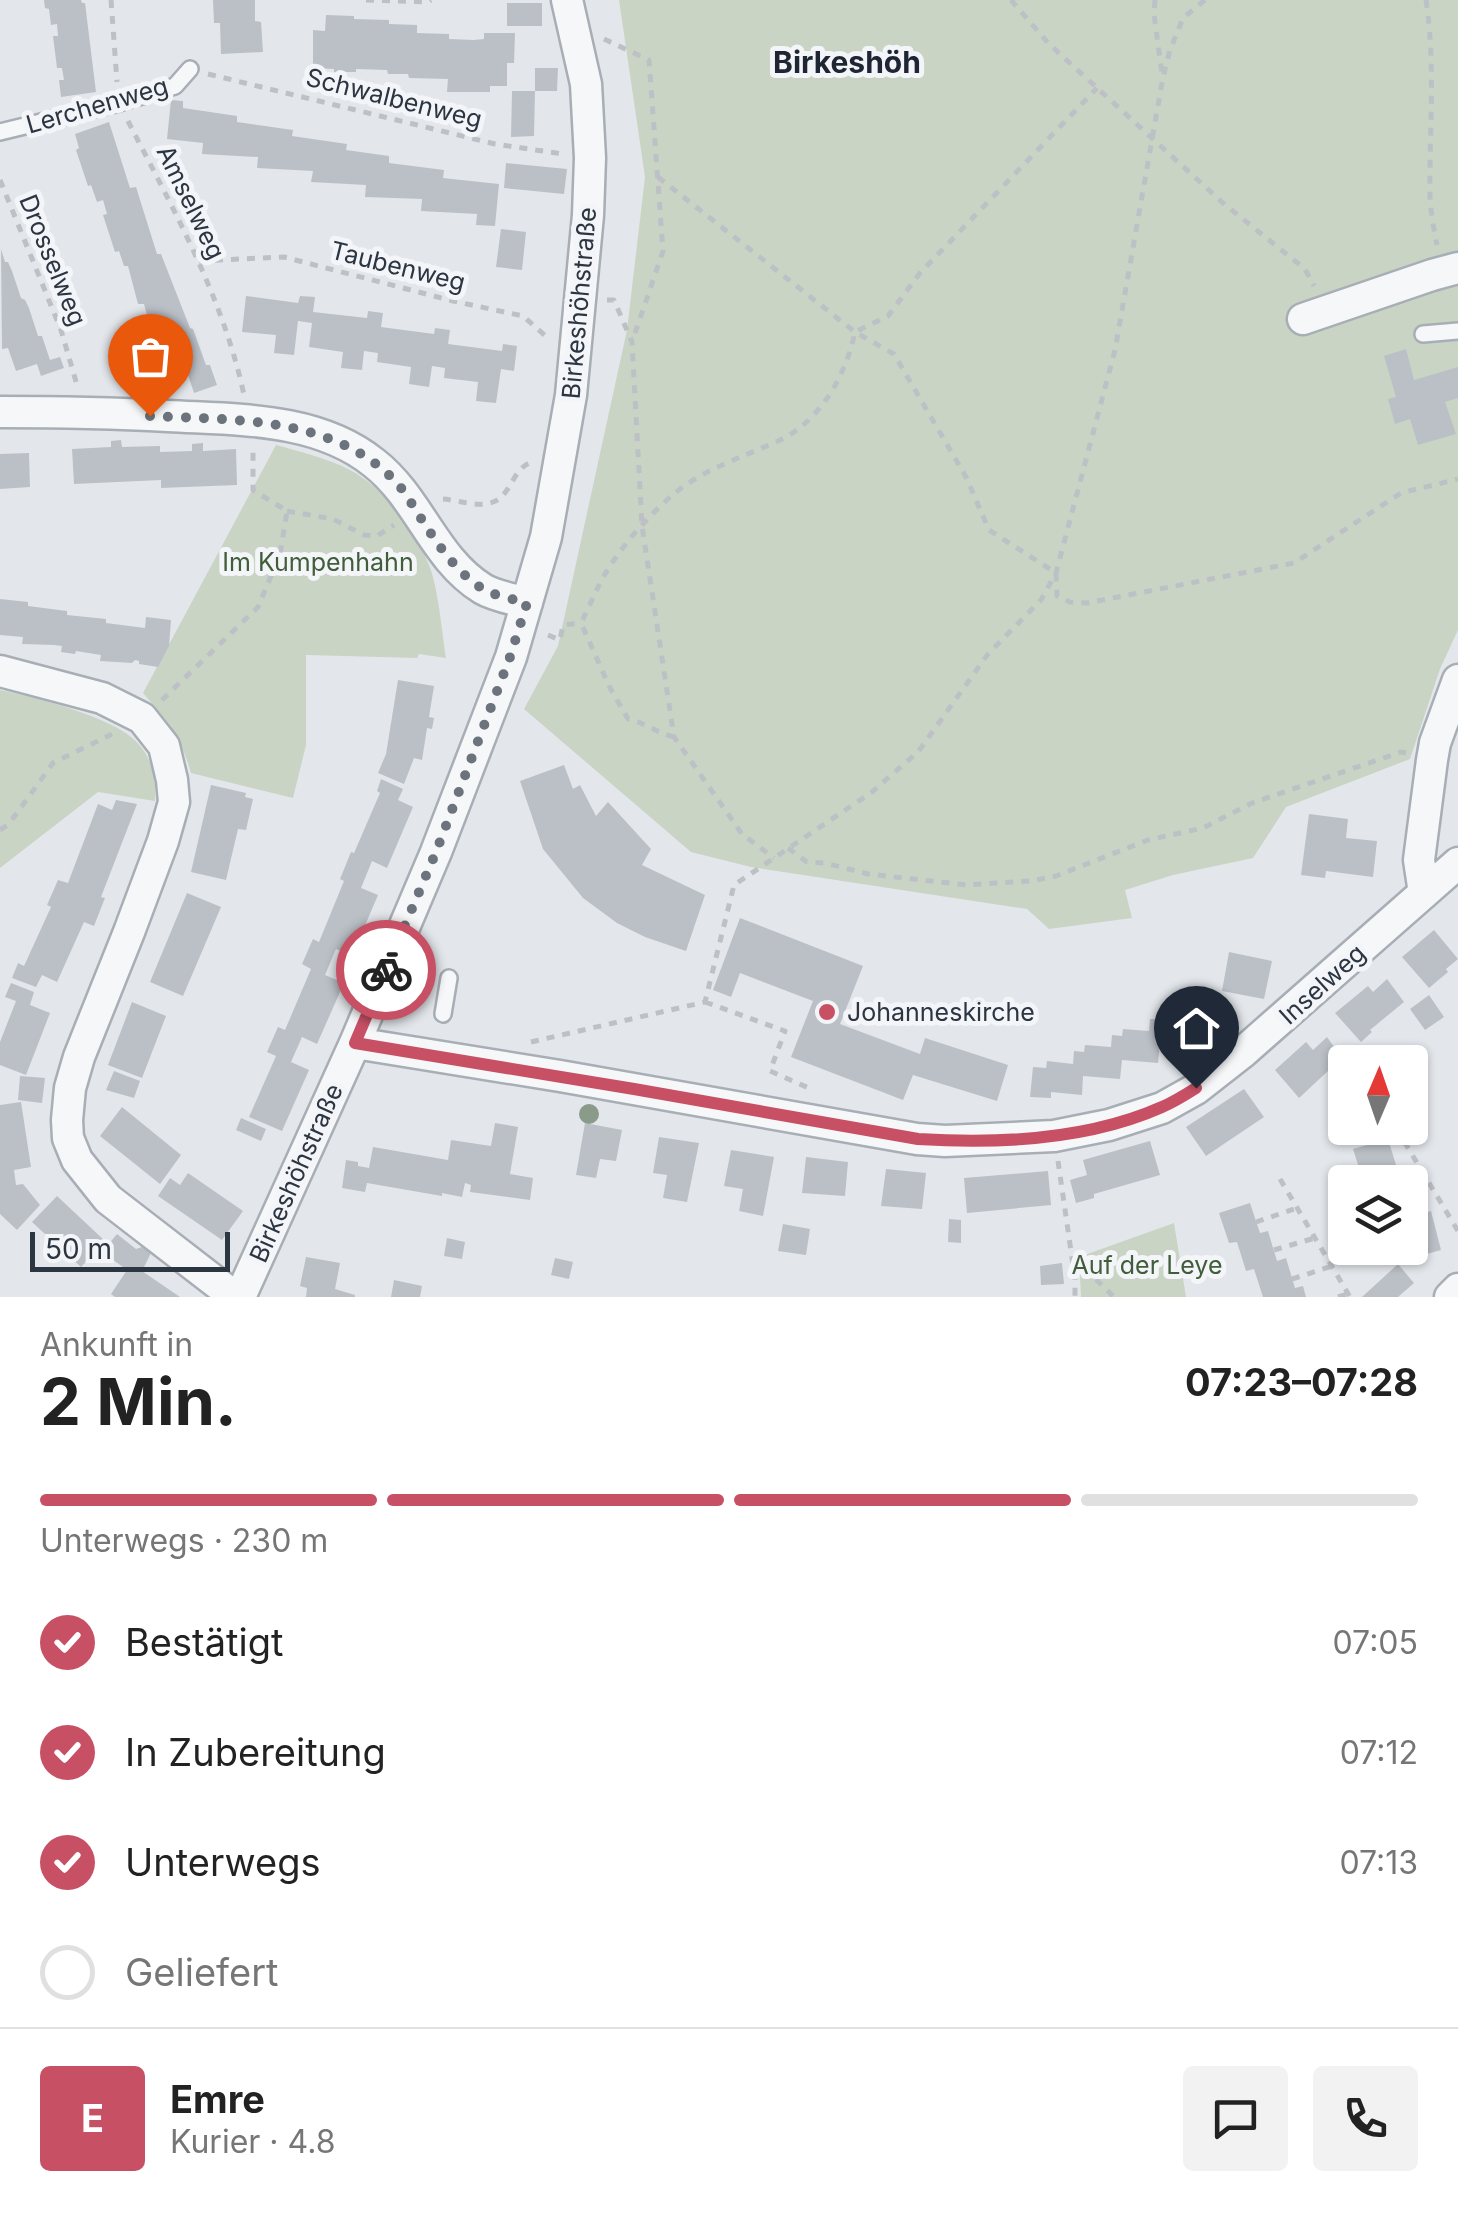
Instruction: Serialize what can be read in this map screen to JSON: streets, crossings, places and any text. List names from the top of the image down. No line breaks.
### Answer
{"streets":{"street":["Birkeshöhstraße","Inselweg"],"lane":["Lerchenweg"],"path":["Schwalbenweg","Amselweg","Drosselweg","Taubenweg"]},"crossings":[["Schwalbenweg","Lerchenweg"],["Schwalbenweg","Birkeshöhstraße"],["Lerchenweg","Amselweg"],["Amselweg","Taubenweg"],["Taubenweg","Birkeshöhstraße"],["Birkeshöhstraße","Inselweg"]],"districts":["Birkeshöh"],"parks":["Im Kumpenhahn","Auf der Leye"],"places":["Johanneskirche"],"scale_bar":"50 m","north":"top","page":{"scale":"50 m","heading":["2 Min.","Ankunft in","07:23–07:28"],"panel":["Emre","Kurier · 4.8"],"bar":"Unterwegs · 230 m","list":[["Bestätigt","07:05"],["In Zubereitung","07:12"],["Unterwegs","07:13"],"Geliefert"],"round":"E"}}
